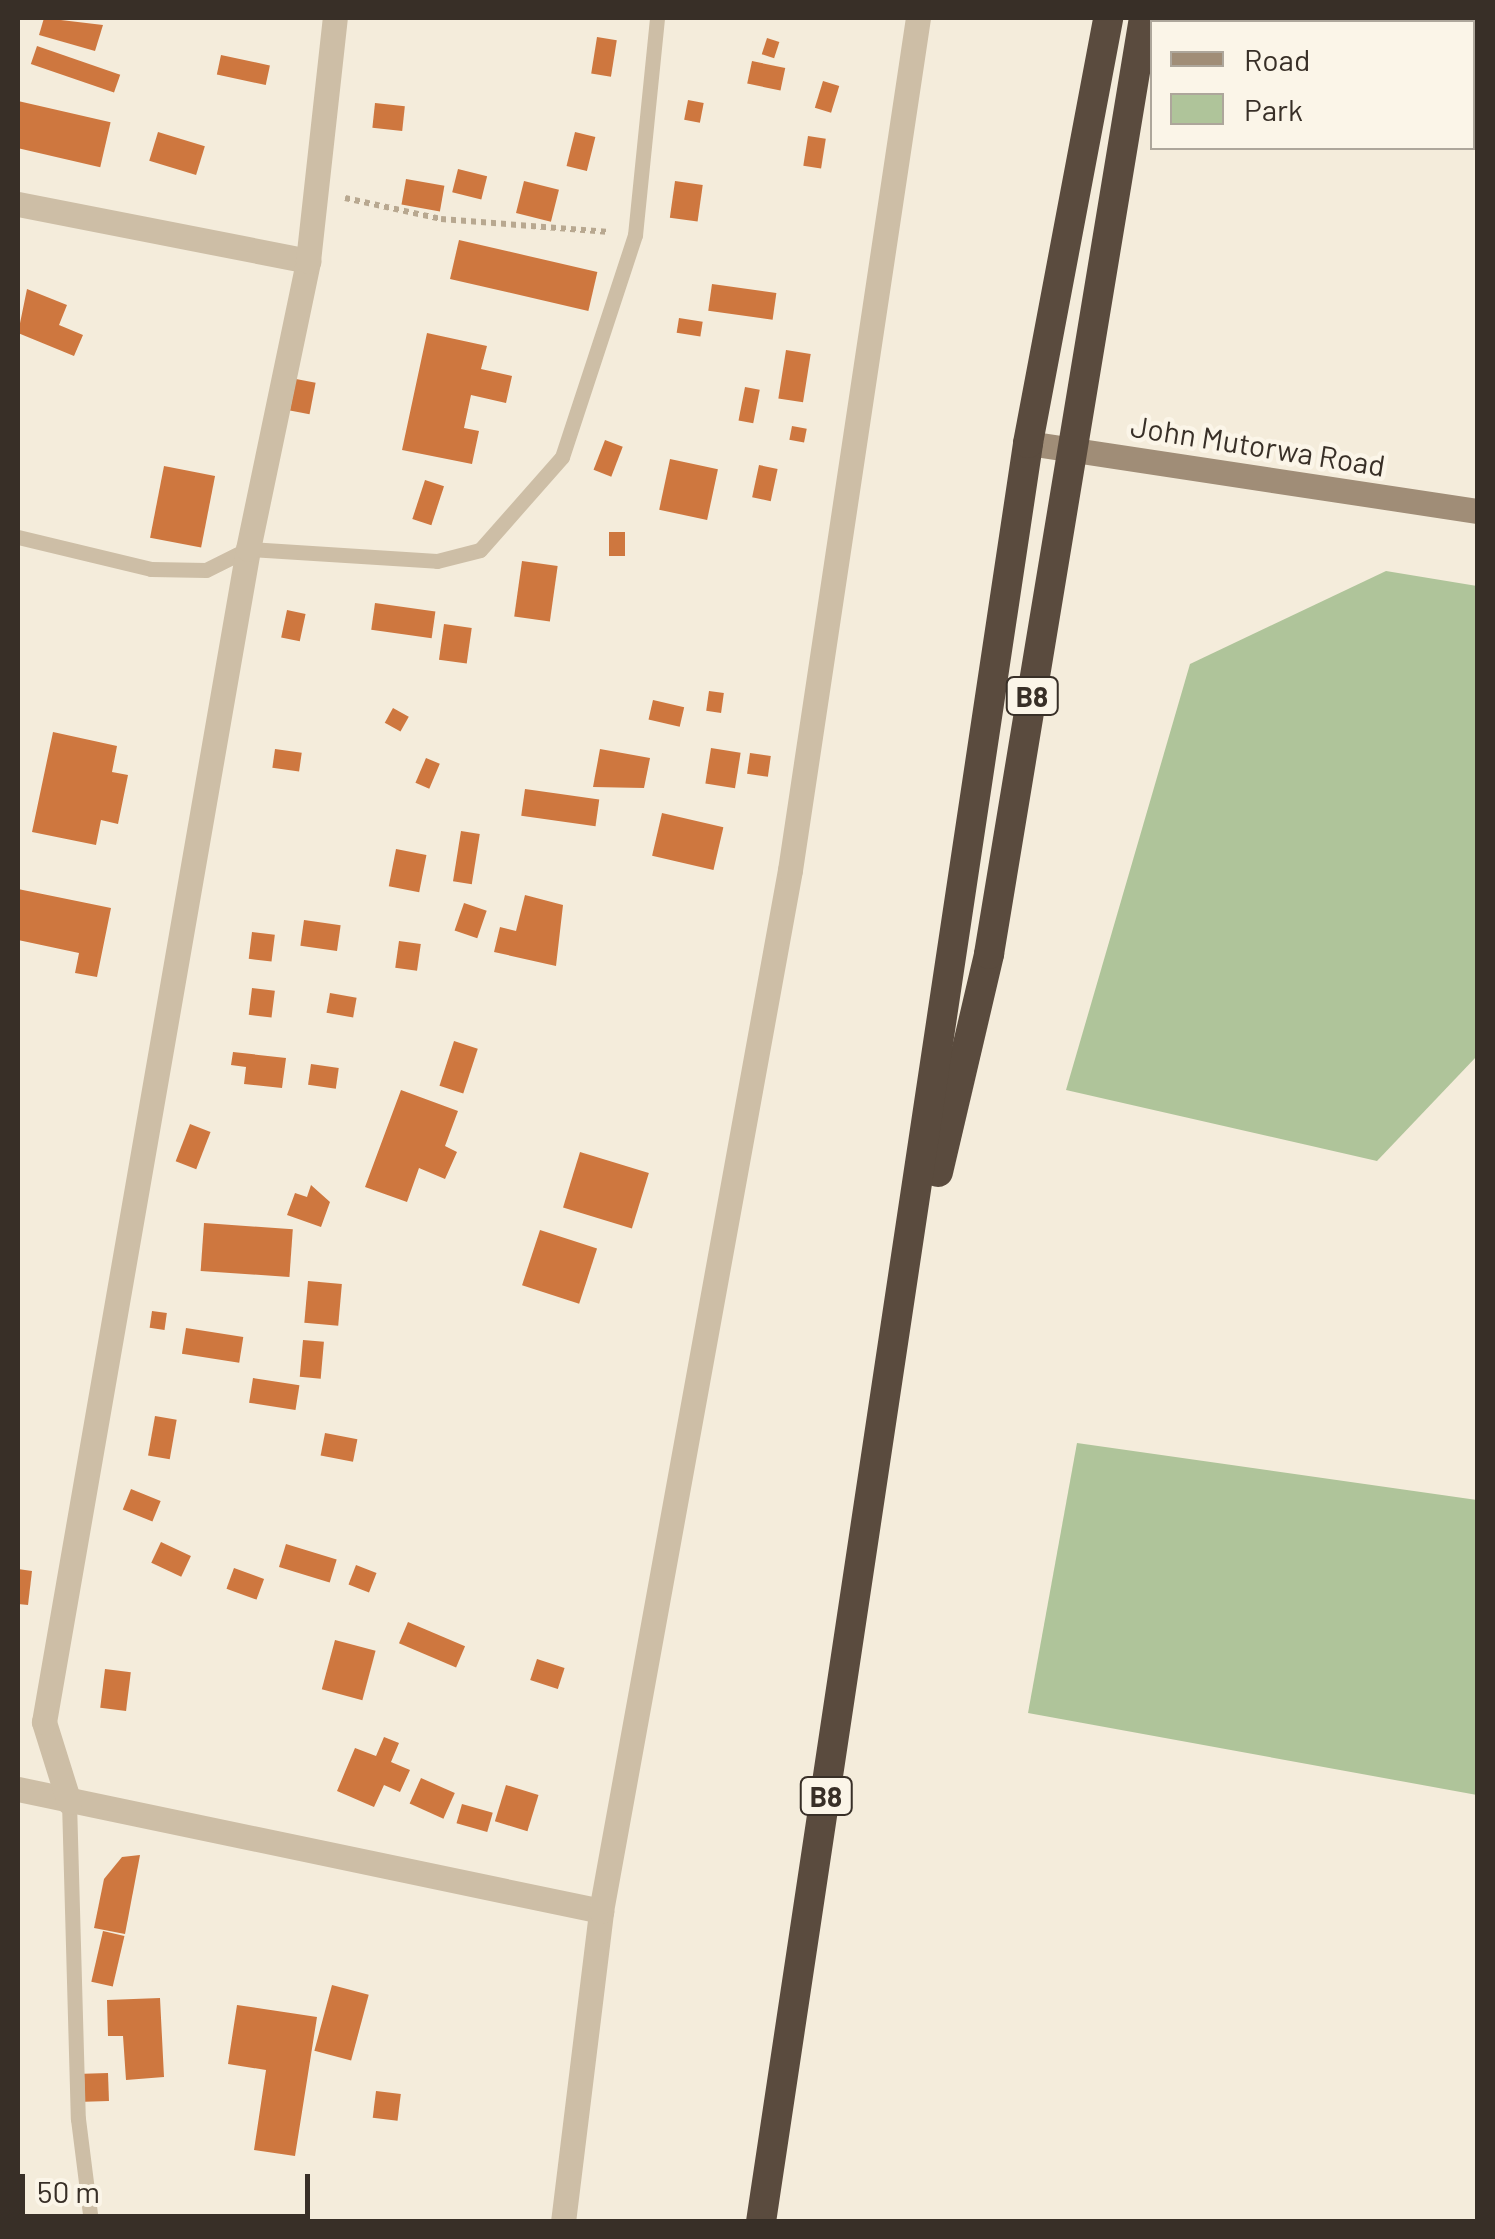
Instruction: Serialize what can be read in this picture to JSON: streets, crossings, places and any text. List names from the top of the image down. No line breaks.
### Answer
{"streets":{"highway":["B8"],"street":["John Mutorwa Road"]},"crossings":[["John Mutorwa Road","B8"]],"legend":["Road","Park"],"scale_bar":"50 m"}
